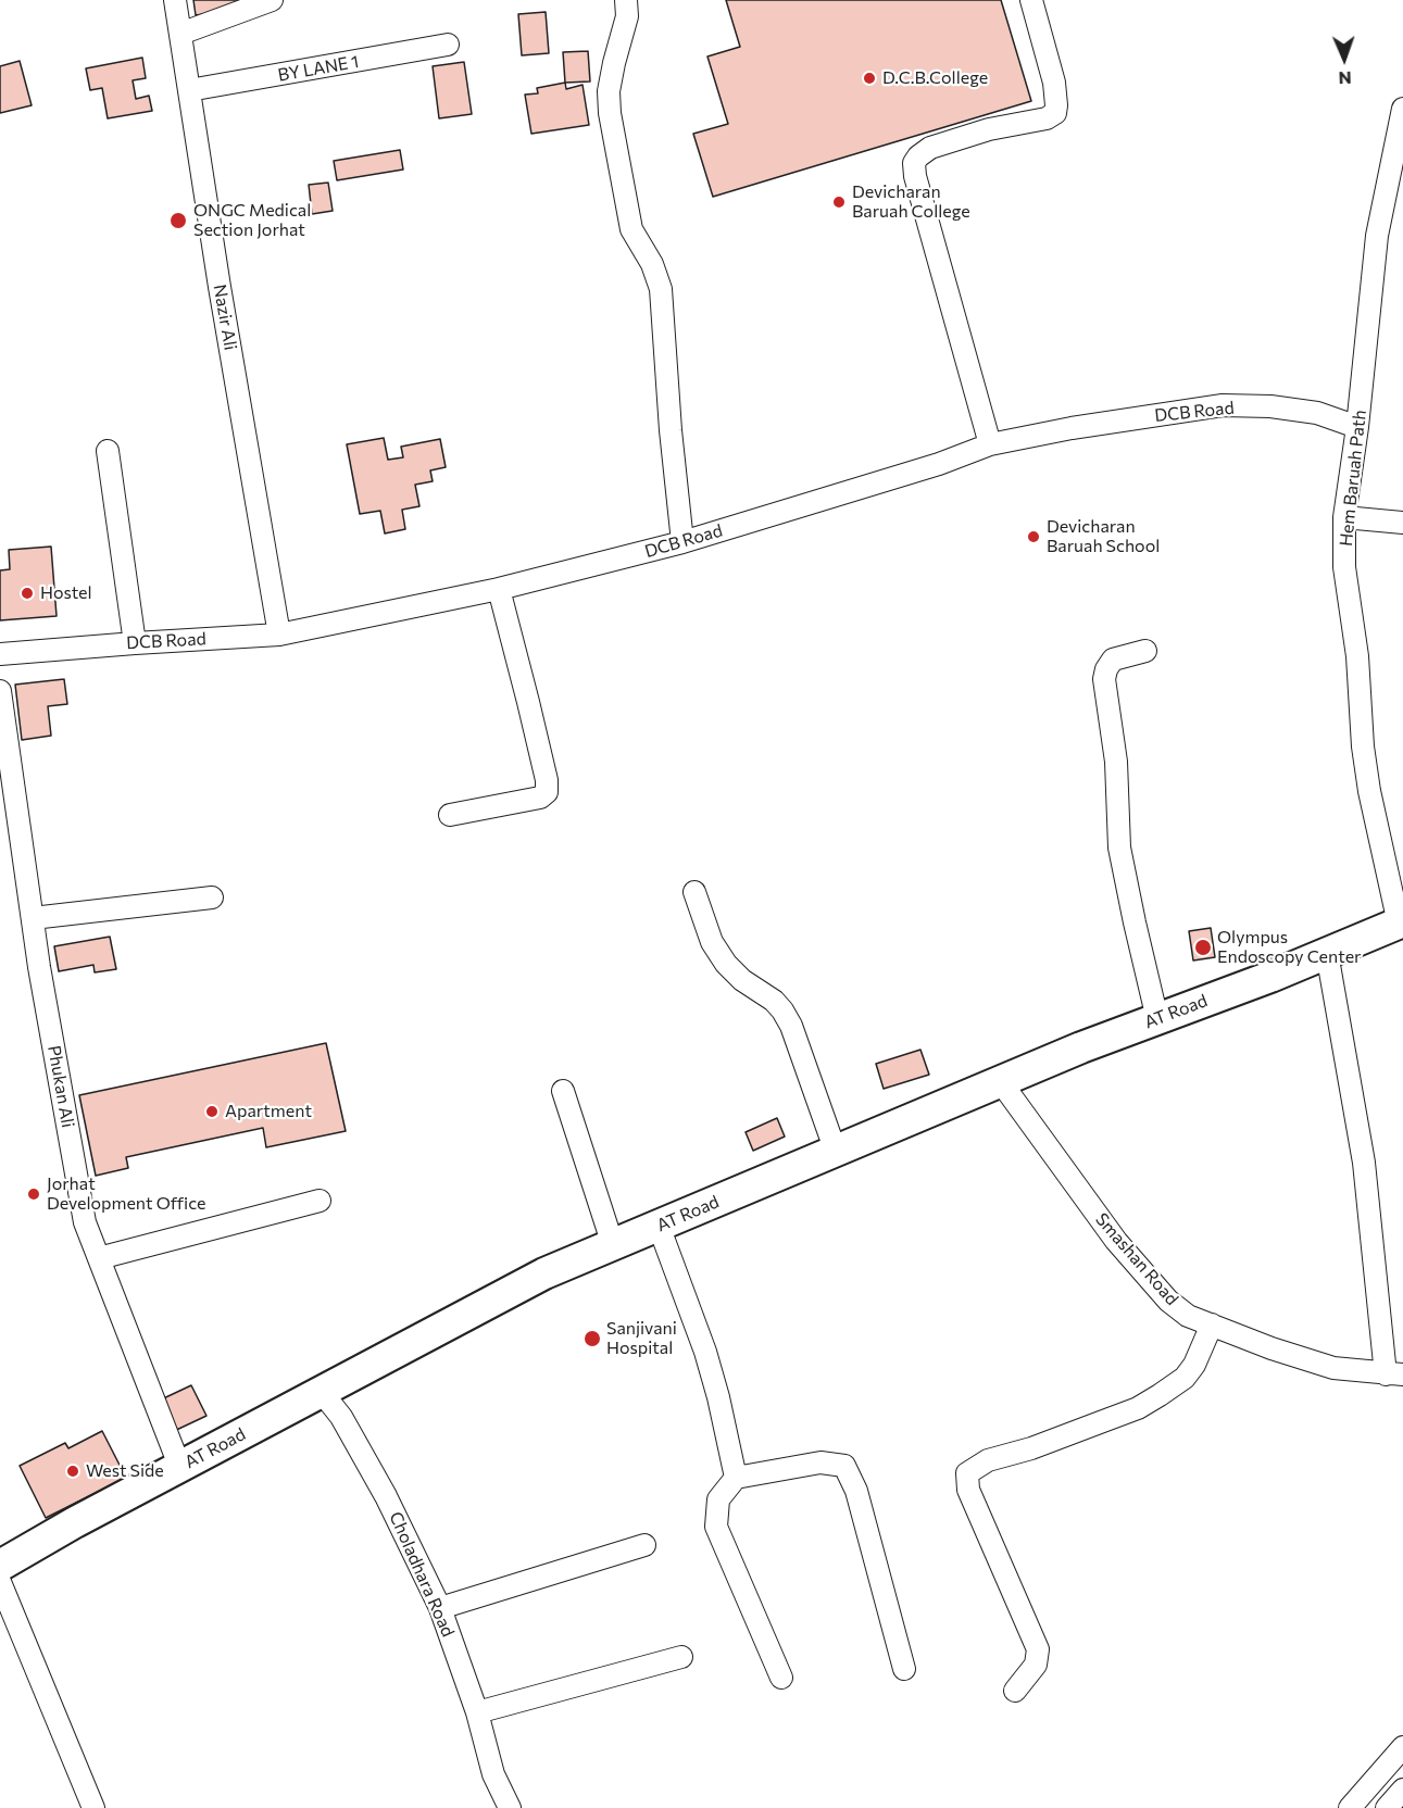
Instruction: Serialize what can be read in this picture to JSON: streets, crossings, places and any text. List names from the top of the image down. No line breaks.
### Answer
{"streets":{"highway":["AT Road"],"street":["BY LANE 1","Nazir Ali","DCB Road","Hem Baruah Path","Phukan Ali","Smashan Road","Choladhara Road"]},"crossings":[["BY LANE 1","Nazir Ali"],["Nazir Ali","DCB Road"],["DCB Road","Hem Baruah Path"],["Hem Baruah Path","AT Road"],["AT Road","Phukan Ali"],["AT Road","Smashan Road"],["AT Road","Choladhara Road"]],"places":["D.C.B.College","Devicharan Baruah College","ONGC Medical Section Jorhat","Devicharan Baruah School","Hostel","Olympus Endoscopy Center","Apartment","Jorhat Development Office","Sanjivani Hospital","West Side"],"north":"bottom"}
